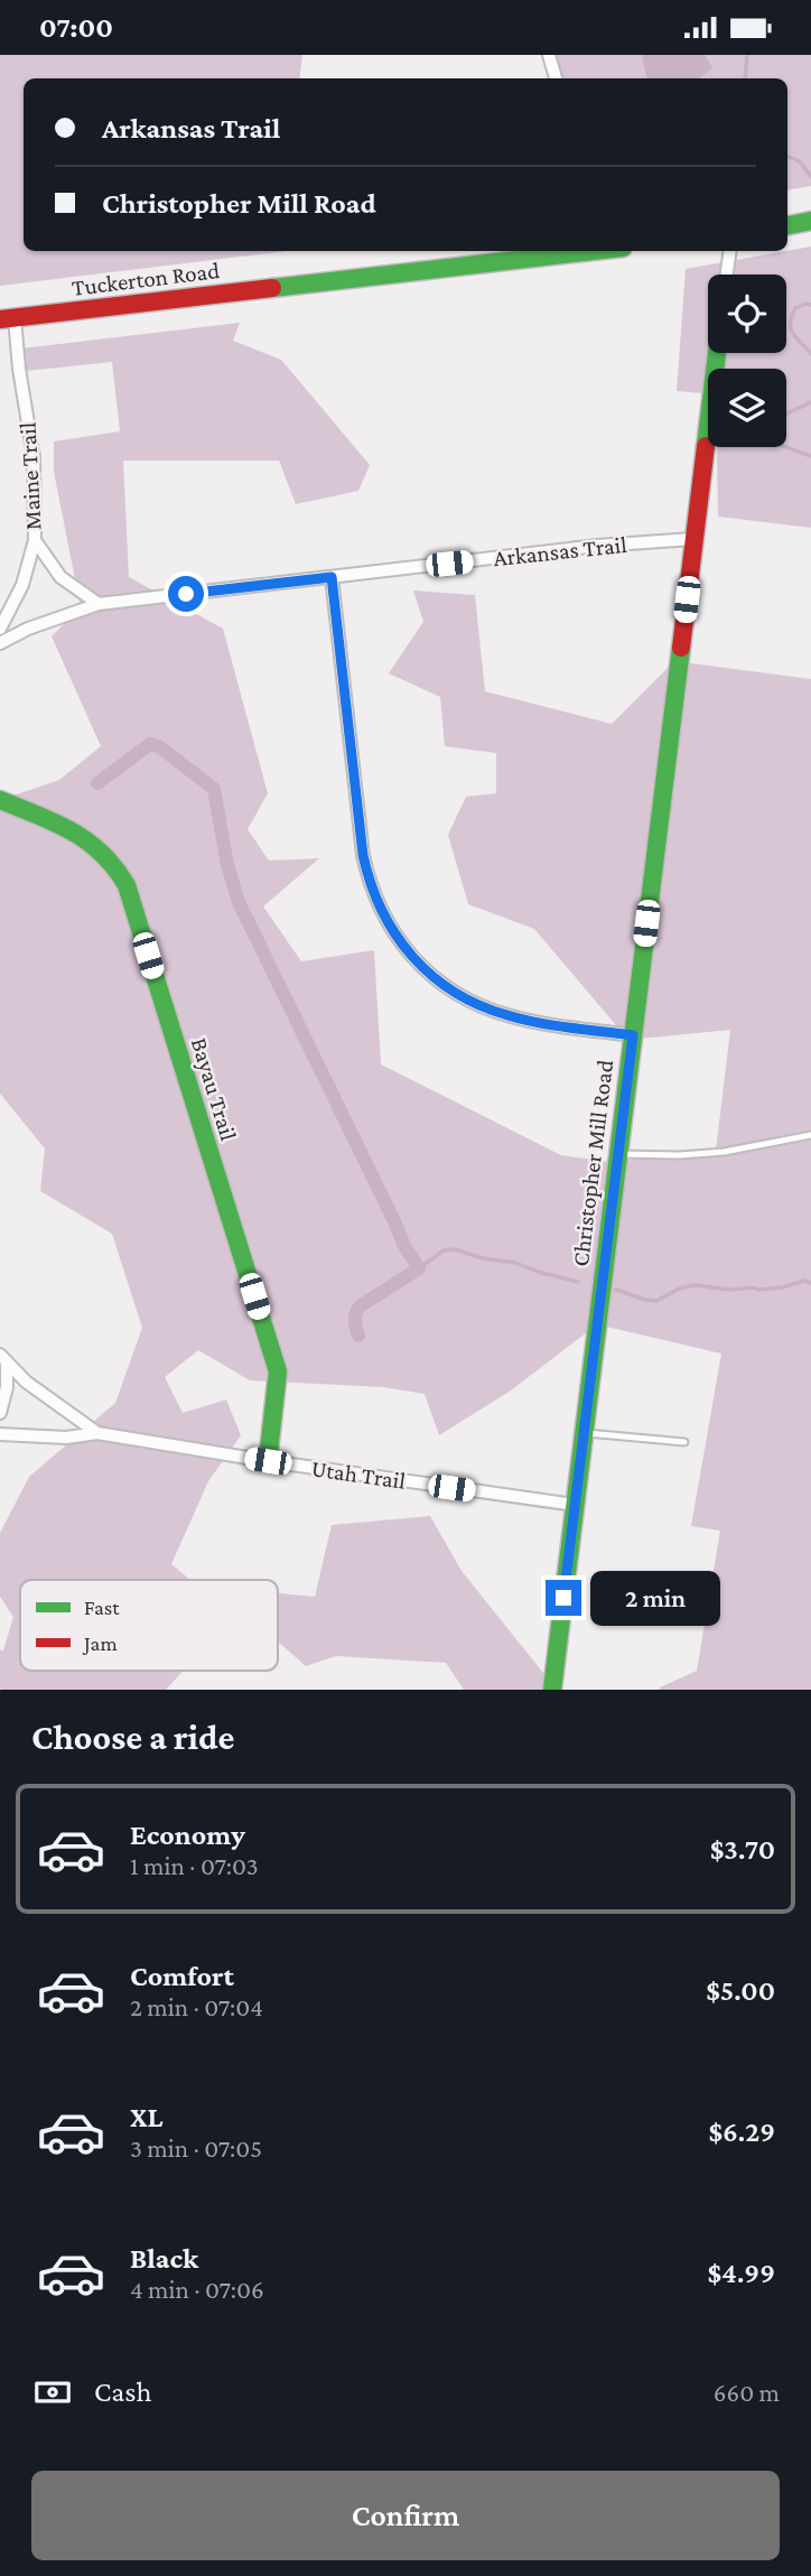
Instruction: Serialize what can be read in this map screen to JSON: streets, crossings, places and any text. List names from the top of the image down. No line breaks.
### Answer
{"streets":{"street":["Tuckerton Road","Maine Trail","Arkansas Trail","Bayau Trail","Christopher Mill Road","Utah Trail"]},"crossings":[["Tuckerton Road","Maine Trail"],["Arkansas Trail","Christopher Mill Road"],["Bayau Trail","Utah Trail"],["Christopher Mill Road","Utah Trail"]],"legend":["Fast","Jam"],"page":{"status":"07:00","banner":["Arkansas Trail","Christopher Mill Road"],"bubble":"2 min","heading":"Choose a ride","list":[{"name":"Economy","note":"1 min · 07:03","value":"$3.70"},{"name":"Comfort","note":"2 min · 07:04","value":"$5.00"},{"name":"XL","note":"3 min · 07:05","value":"$6.29"},{"name":"Black","note":"4 min · 07:06","value":"$4.99"}],"pay":["Cash","660 m"],"buttons":"Confirm"}}
